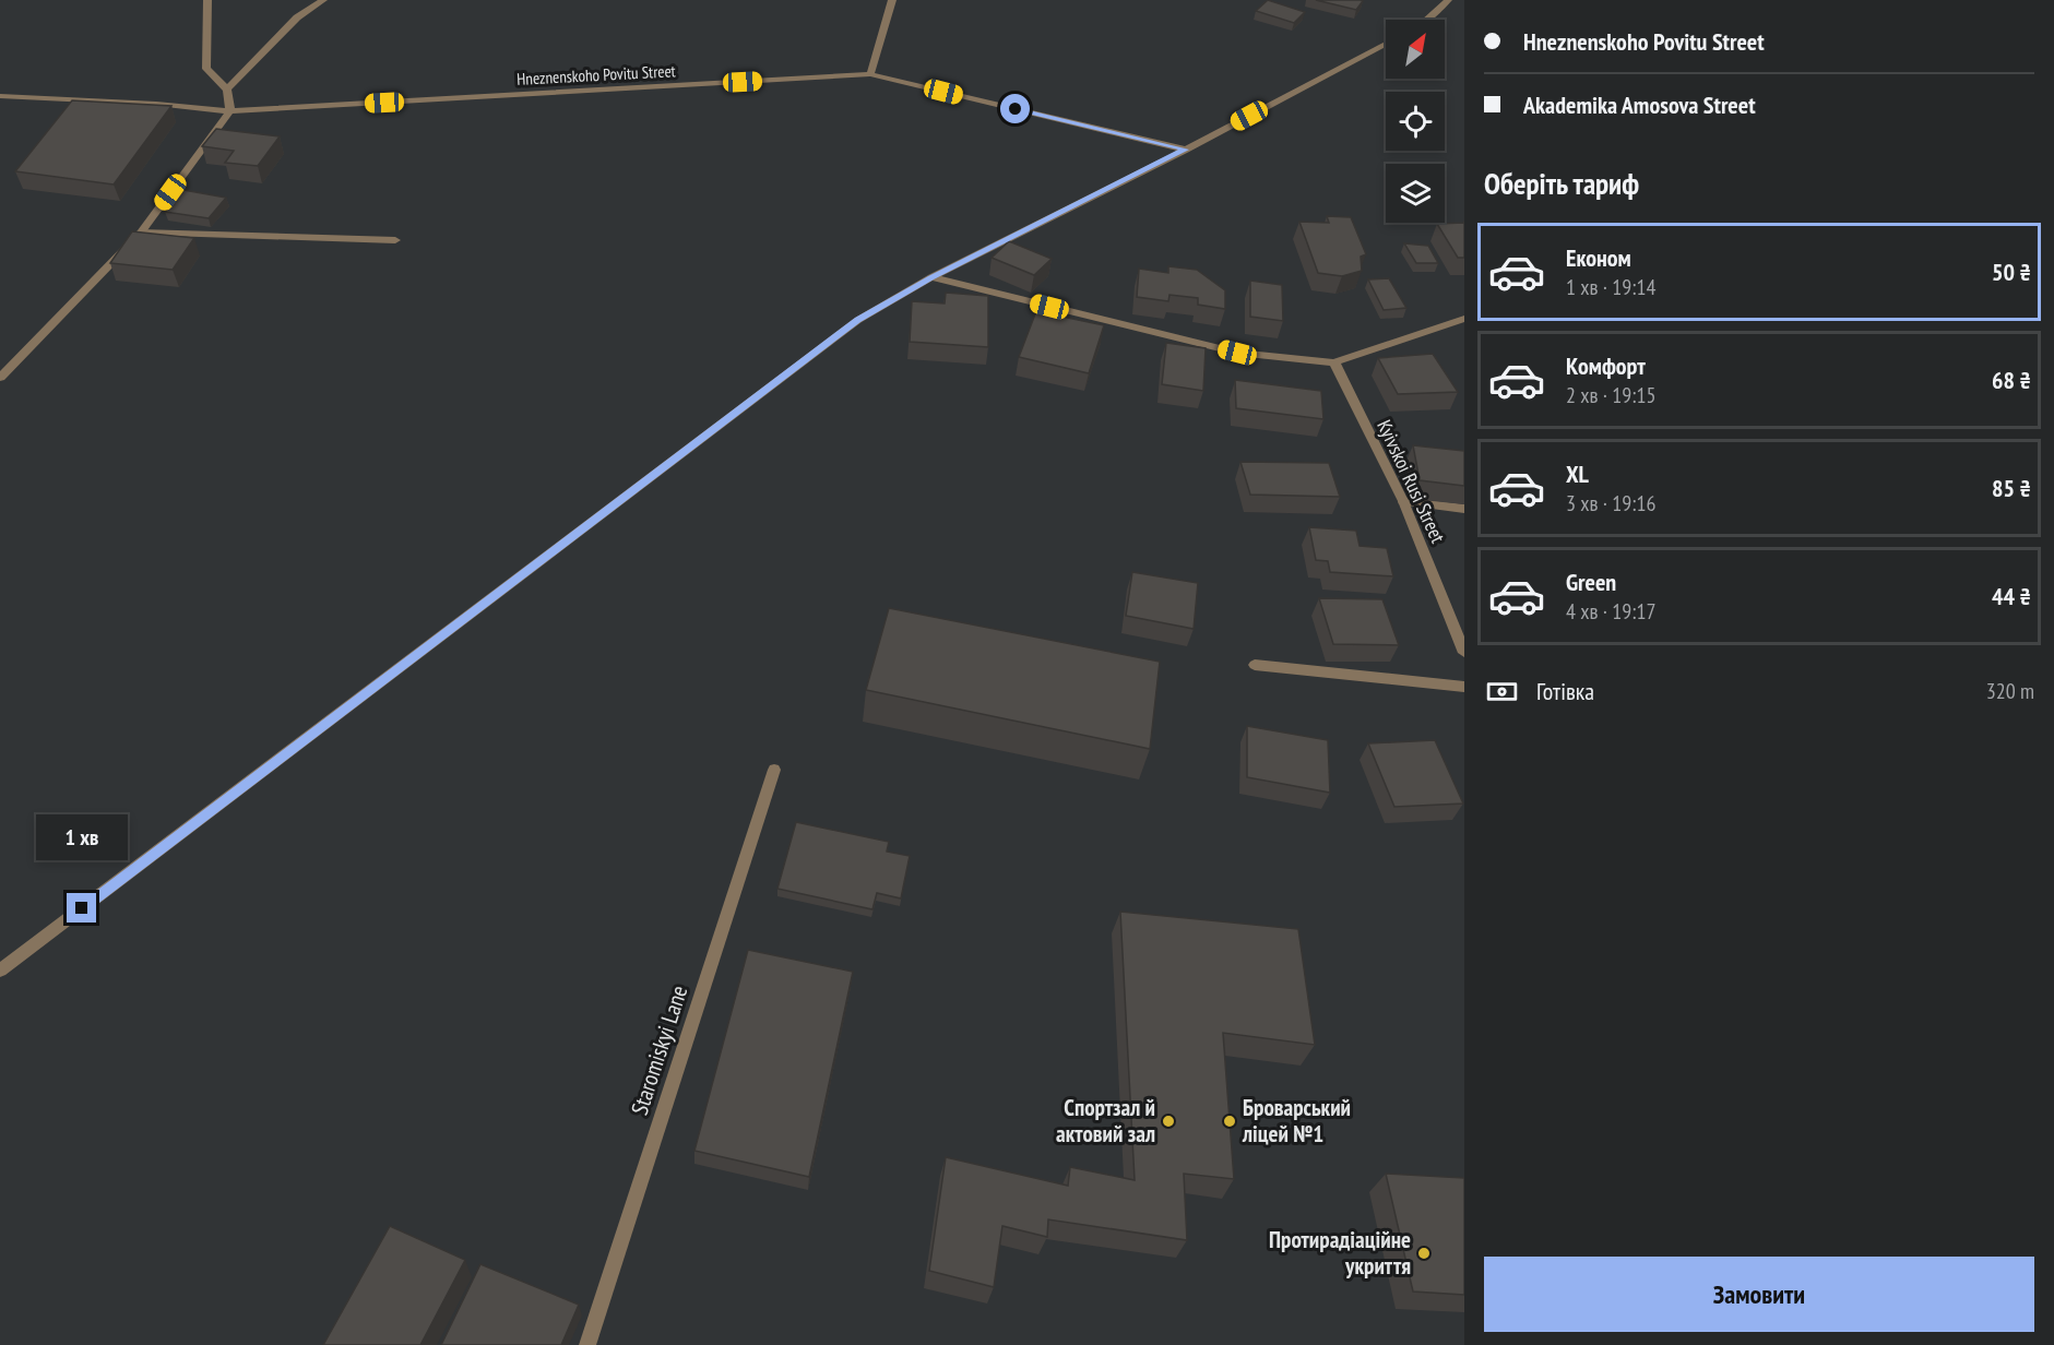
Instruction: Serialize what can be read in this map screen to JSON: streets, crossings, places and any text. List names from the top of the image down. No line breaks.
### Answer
{"streets":{"street":["Hneznenskoho Povitu Street","Kyivskoi Rusi Street","Staromiskyi Lane"]},"places":["Спортзал й актовий зал","Броварський ліцей №1","Протирадіаційне укриття"],"north":"top right","page":{"banner":["Hneznenskoho Povitu Street","Akademika Amosova Street"],"heading":"Оберіть тариф","list":[{"name":"Економ","note":"1 хв · 19:14","value":"50 ₴"},{"name":"Комфорт","note":"2 хв · 19:15","value":"68 ₴"},{"name":"XL","note":"3 хв · 19:16","value":"85 ₴"},{"name":"Green","note":"4 хв · 19:17","value":"44 ₴"}],"pay":["Готівка","320 m"],"bubble":"1 хв","buttons":"Замовити"}}
